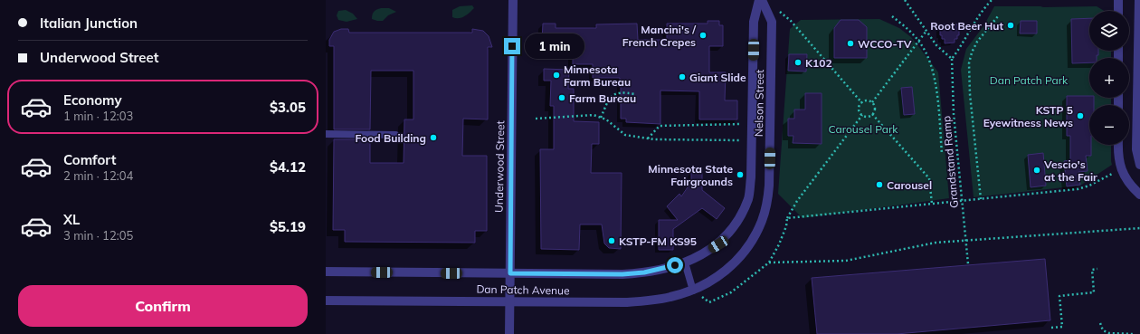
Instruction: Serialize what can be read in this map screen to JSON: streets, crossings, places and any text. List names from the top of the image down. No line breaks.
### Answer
{"streets":{"street":["Nelson Street","Underwood Street","Dan Patch Avenue"],"path":["Grandstand Ramp"]},"crossings":[["Nelson Street","Dan Patch Avenue"],["Underwood Street","Dan Patch Avenue"]],"parks":["Dan Patch Park","Carousel Park"],"places":["Root Beer Hut","Mancini's / French Crepes","WCCO-TV","K102","Minnesota Farm Bureau","Giant Slide","Farm Bureau","KSTP 5 Eyewitness News","Food Building","Vescio's at the Fair","Minnesota State Fairgrounds","Carousel","KSTP-FM KS95"],"page":{"banner":["Italian Junction","Underwood Street"],"map_buttons":["+","−"],"bubble":"1 min","list":[{"name":"Economy","note":"1 min · 12:03","value":"$3.05"},{"name":"Comfort","note":"2 min · 12:04","value":"$4.12"},{"name":"XL","note":"3 min · 12:05","value":"$5.19"}],"buttons":"Confirm"}}
